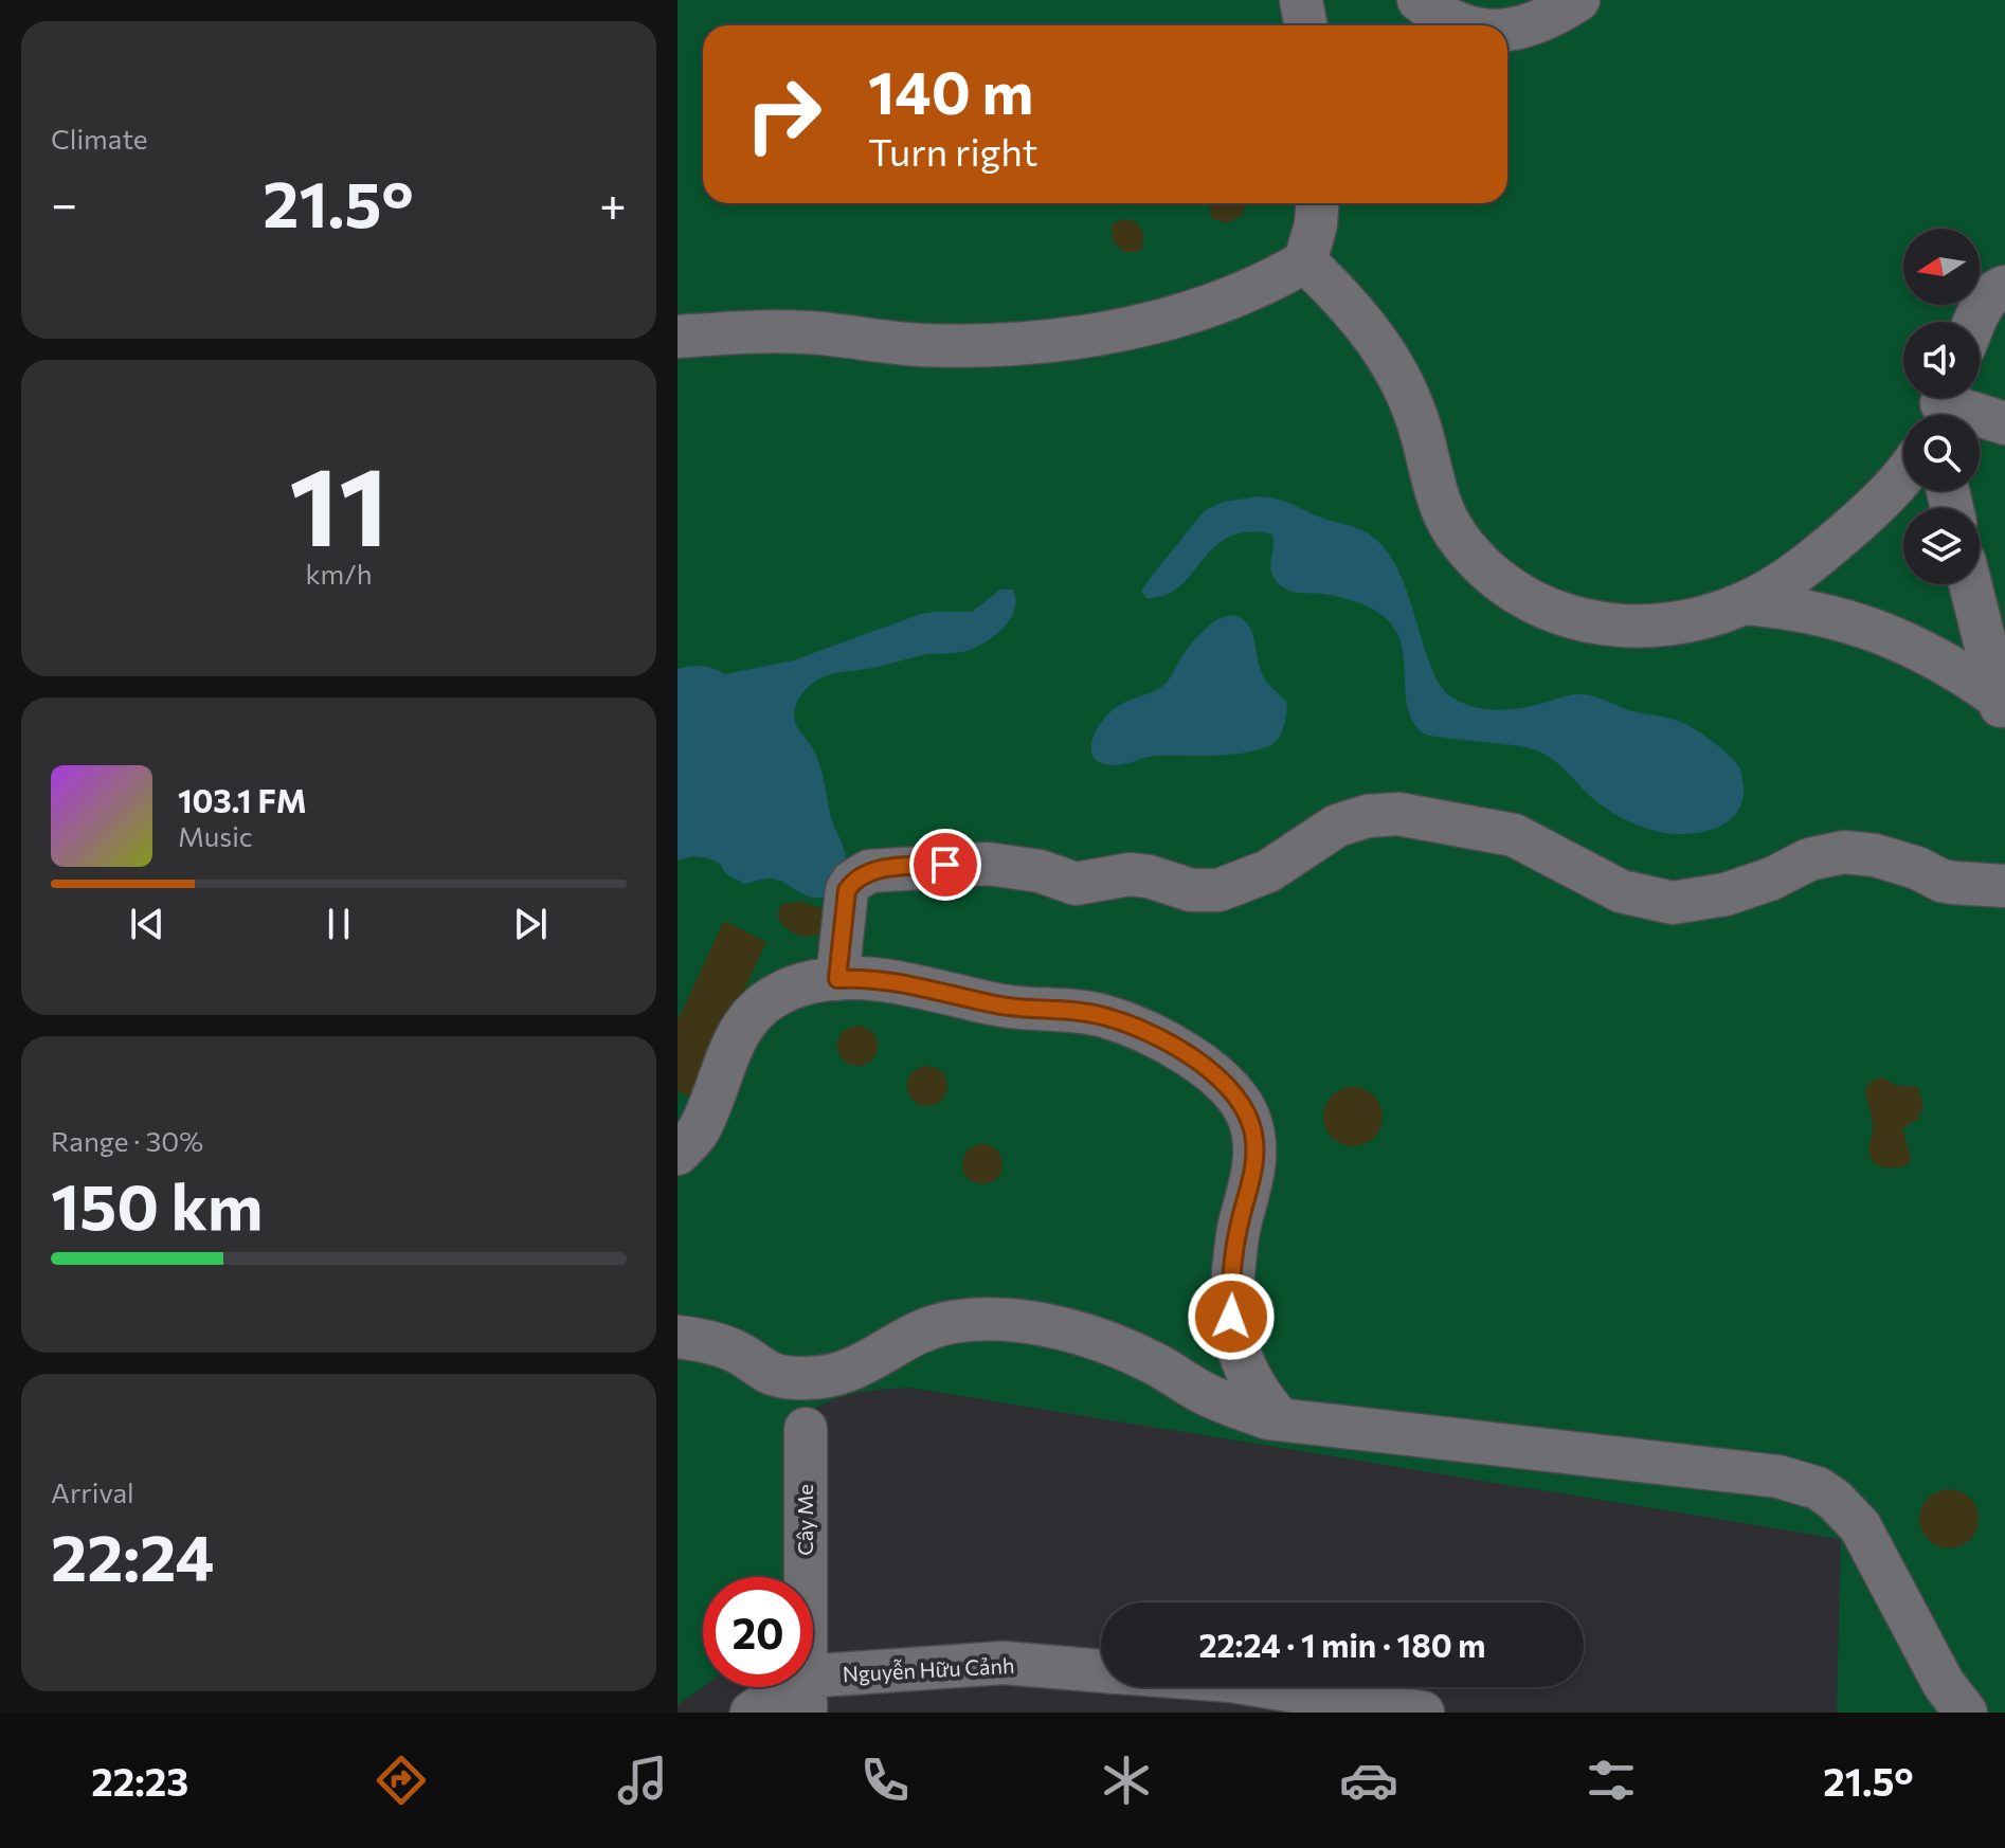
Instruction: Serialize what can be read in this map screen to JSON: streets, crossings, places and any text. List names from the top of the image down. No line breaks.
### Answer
{"streets":{"street":["Cây Me","Nguyễn Hữu Cảnh"]},"crossings":[["Cây Me","Nguyễn Hữu Cảnh"]],"north":"left","page":{"tile":["Climate",["11","km/h"],["Range · 30%","150 km"],["Arrival","22:24"]],"turn":["140 m","Turn right"],"heat":["−","21.5°","+"],"song":["103.1 FM","Music"],"limit":"20","trip":"22:24 · 1 min · 180 m","tabs":["22:23","21.5°"]}}
